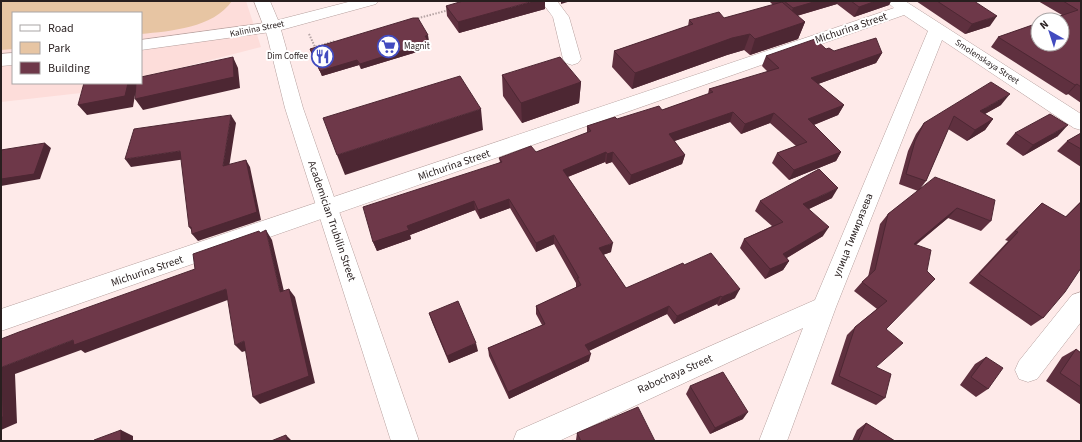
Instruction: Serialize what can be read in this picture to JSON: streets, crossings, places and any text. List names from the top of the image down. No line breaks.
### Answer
{"streets":{"street":["Michurina Street","Kalinina Street","Smolenskaya Street","Academician Trubilin Street","улица Тимирязева","Rabochaya Street"]},"crossings":[["Michurina Street","Smolenskaya Street"],["Michurina Street","Academician Trubilin Street"],["Kalinina Street","Academician Trubilin Street"],["Smolenskaya Street","улица Тимирязева"],["улица Тимирязева","Rabochaya Street"]],"places":{"supermarket":["Magnit"],"restaurant":["Dim Coffee"]},"legend":["Road","Park","Building"],"north":"top left"}
